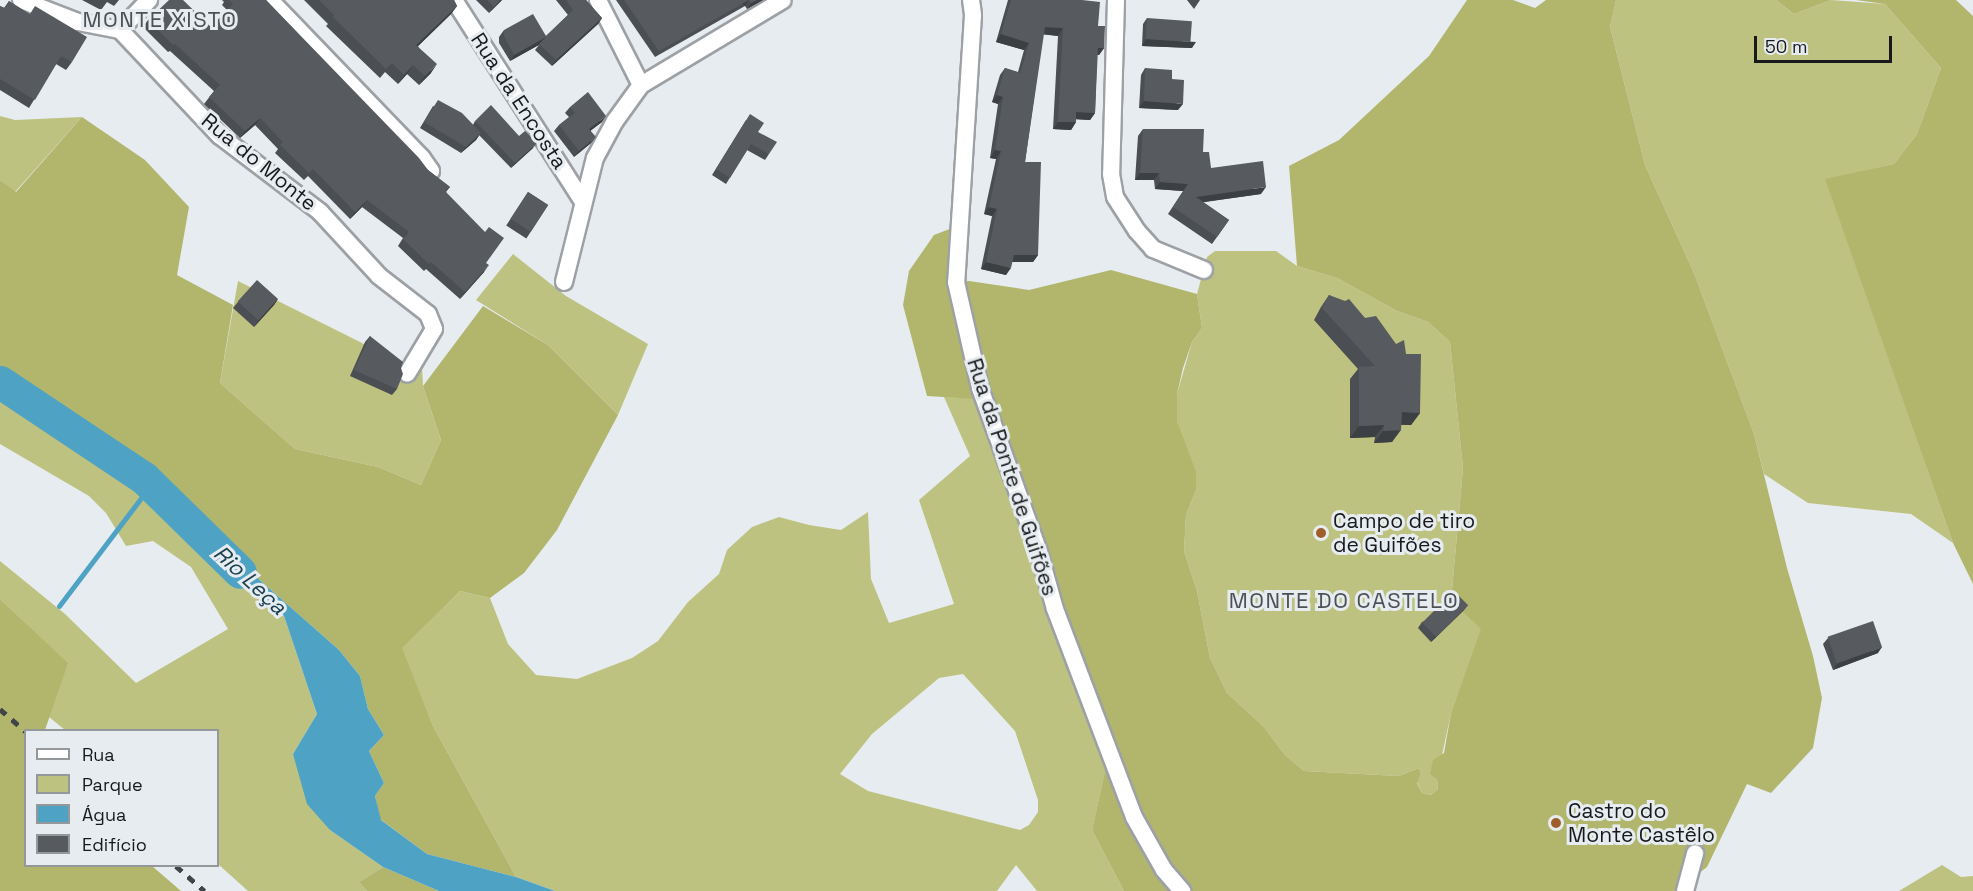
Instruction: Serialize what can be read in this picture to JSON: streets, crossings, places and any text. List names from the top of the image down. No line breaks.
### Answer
{"streets":{"street":["Rua da Encosta","Rua do Monte","Rua da Ponte de Guifões"]},"districts":["MONTE XISTO","MONTE DO CASTELO"],"water":["Rio Leça"],"places":["Campo de tiro de Guifões","Castro do Monte Castêlo"],"legend":["Rua","Parque","Água","Edifício"],"scale_bar":"50 m"}
